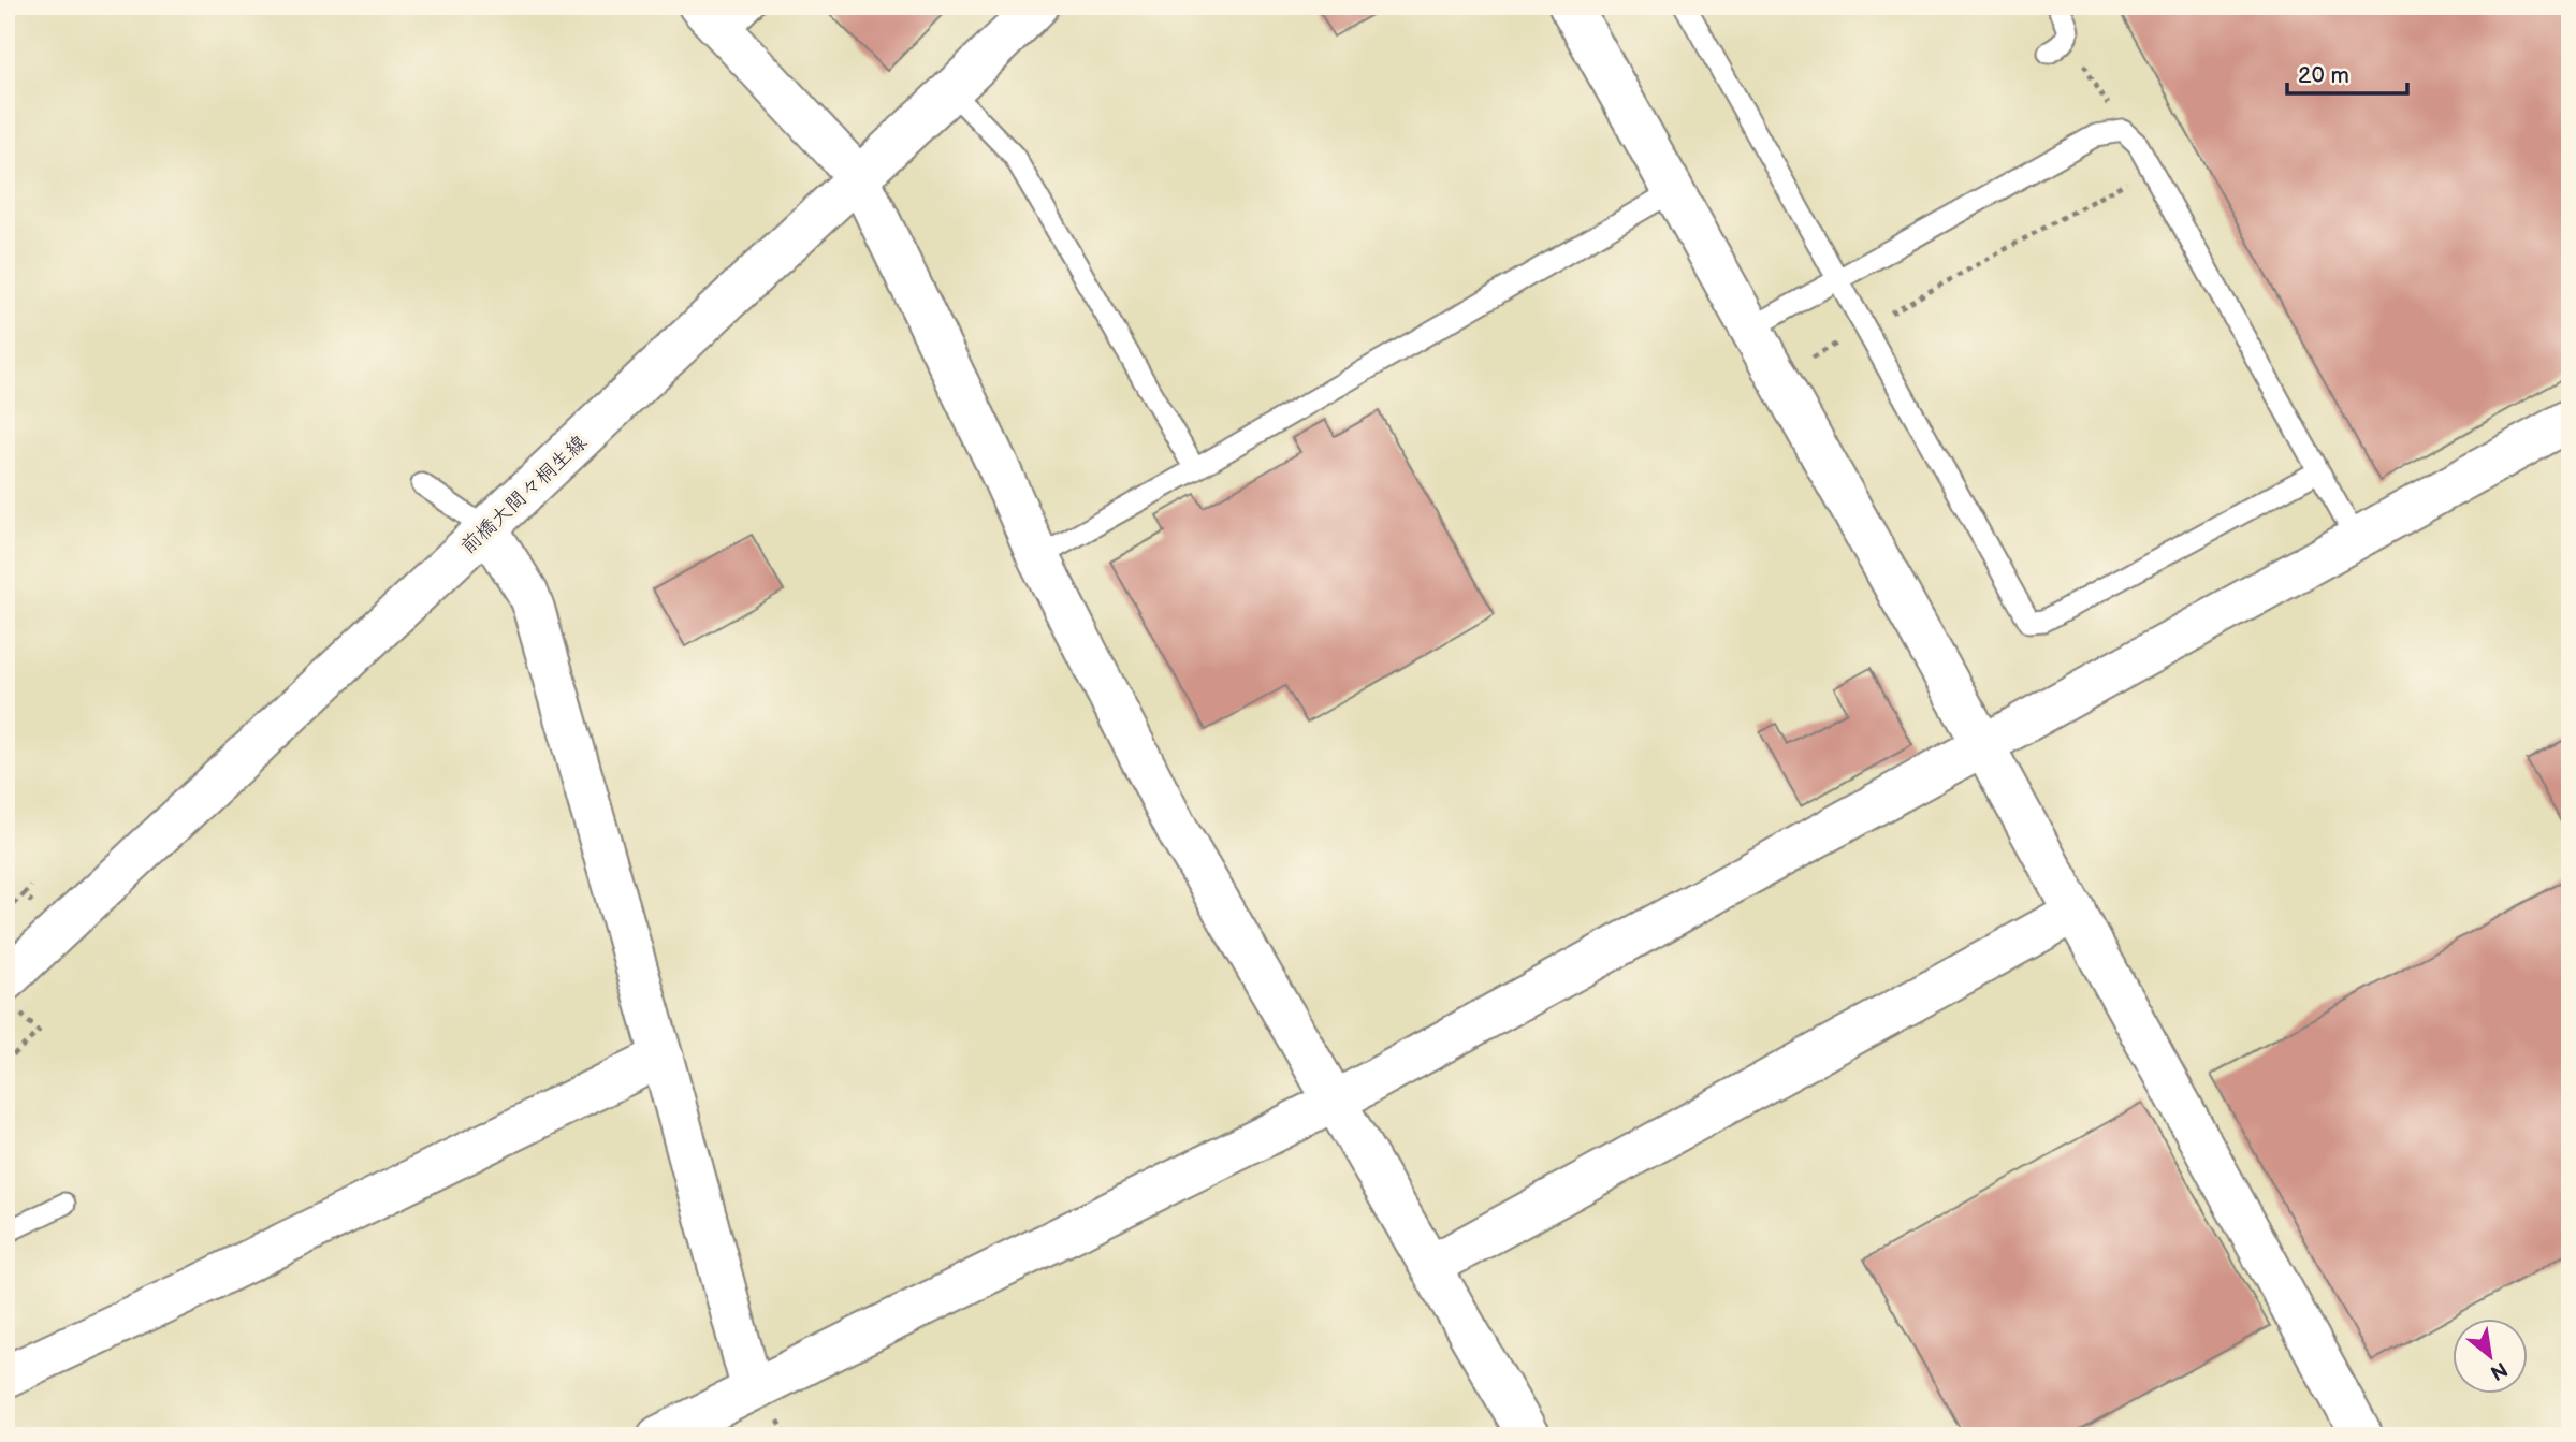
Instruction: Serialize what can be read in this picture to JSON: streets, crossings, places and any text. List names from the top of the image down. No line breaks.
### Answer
{"streets":{"street":["前橋大間々桐生線"]},"scale_bar":"20 m","north":"bottom right"}
